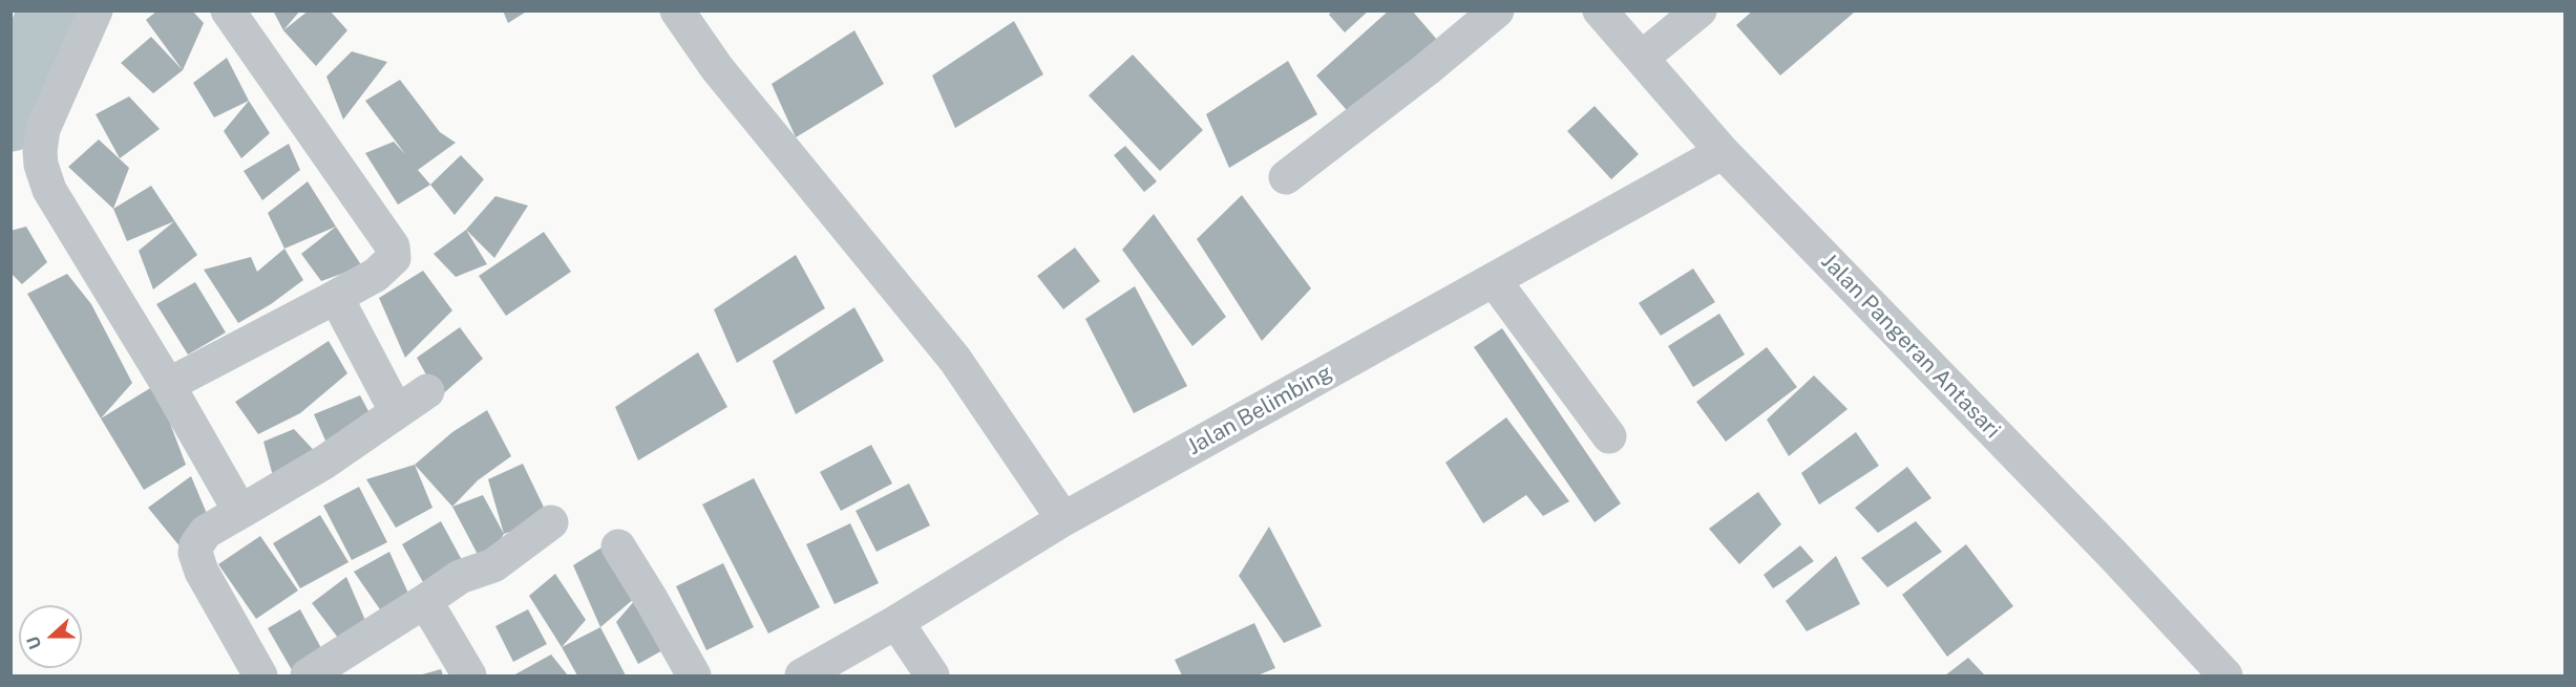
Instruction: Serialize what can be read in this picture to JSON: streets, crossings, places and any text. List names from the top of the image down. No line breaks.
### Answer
{"streets":{"street":["Jalan Pangeran Antasari","Jalan Belimbing"]},"crossings":[["Jalan Pangeran Antasari","Jalan Belimbing"]],"north":"left"}
